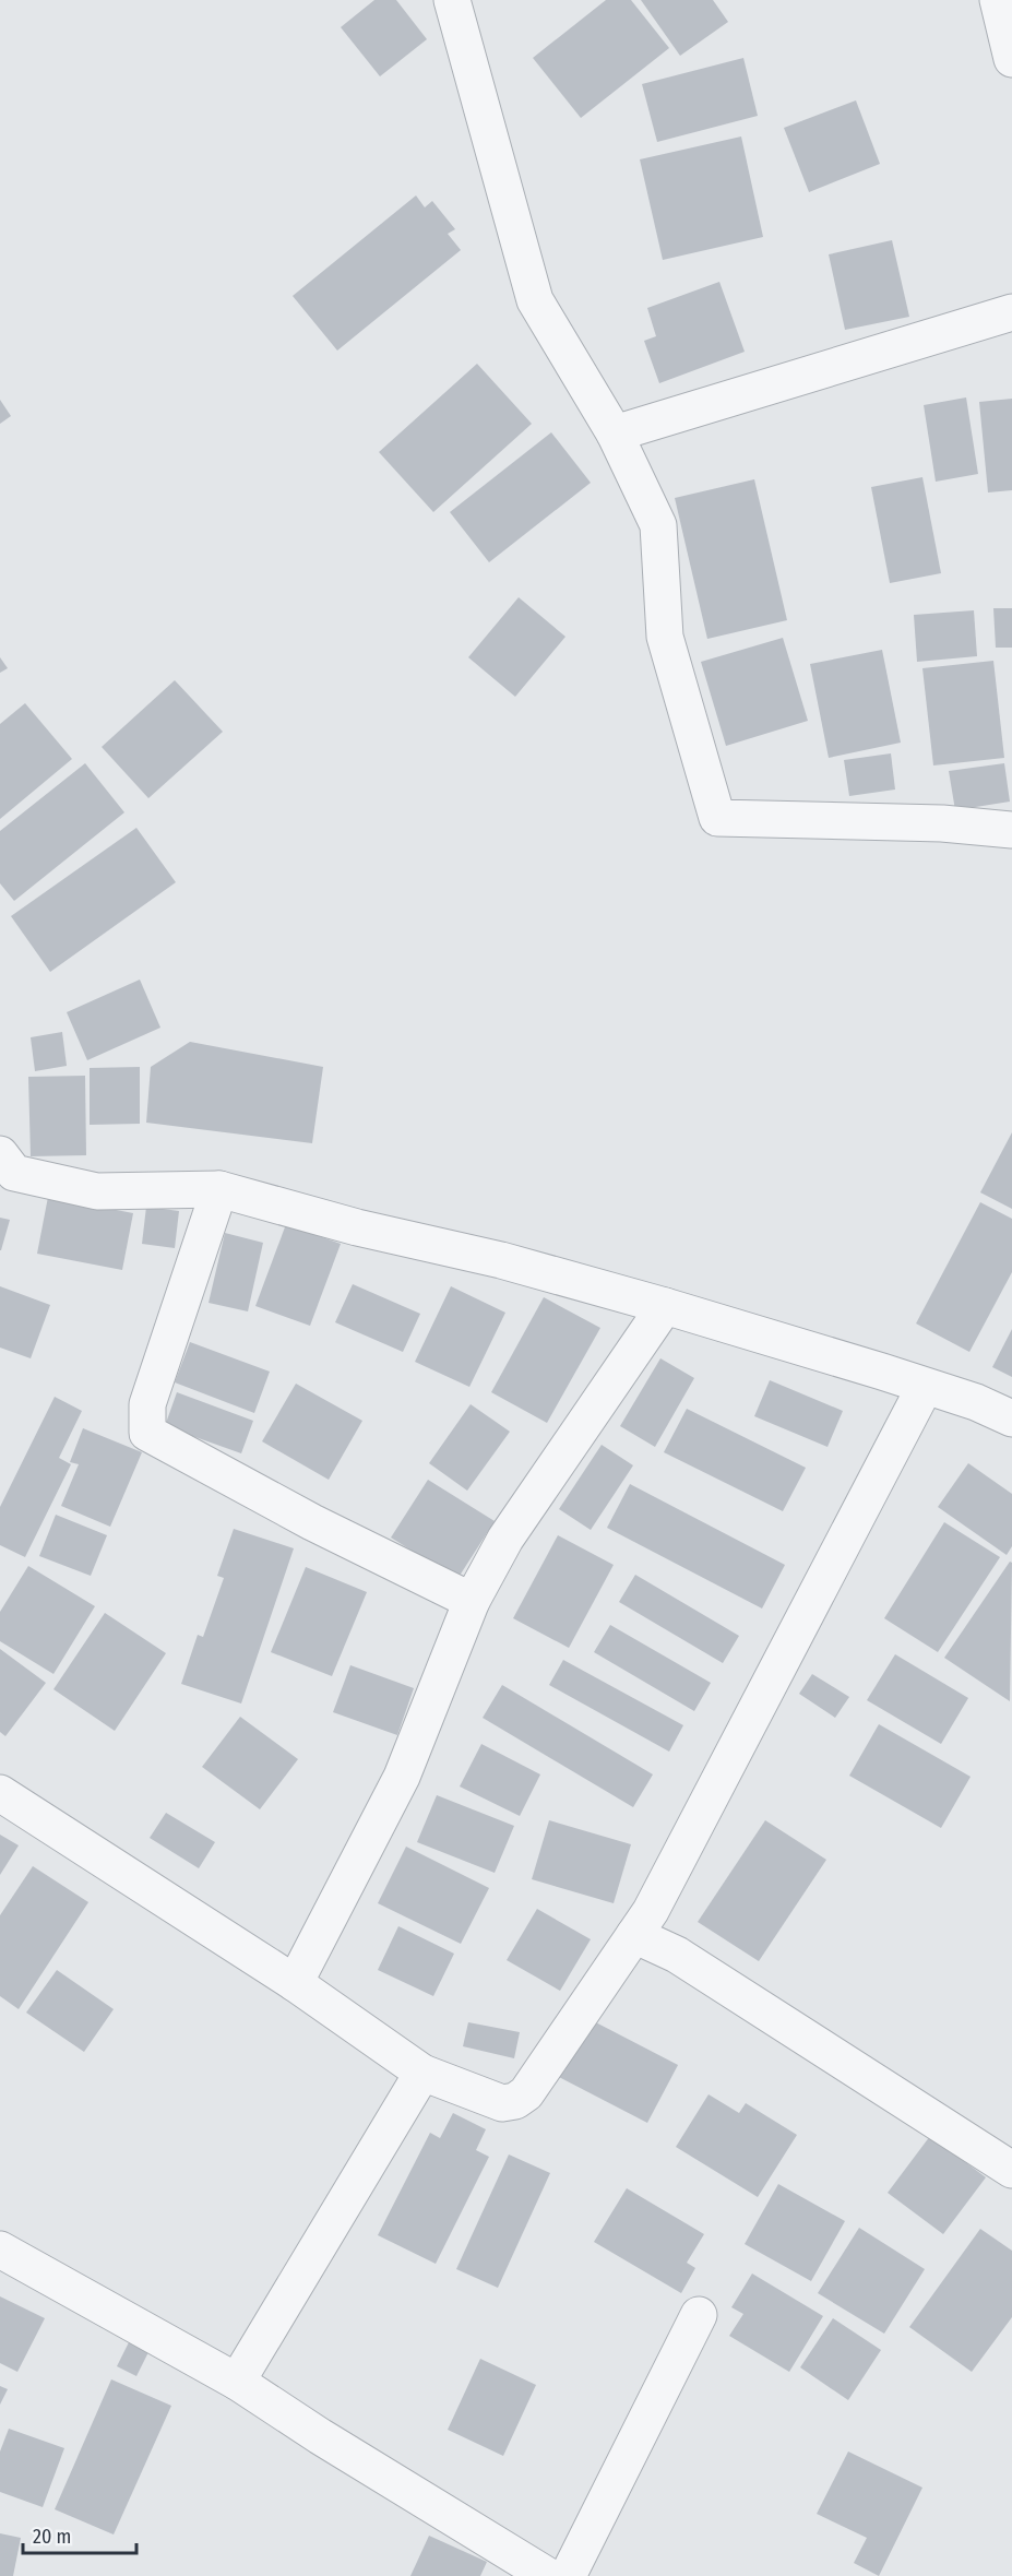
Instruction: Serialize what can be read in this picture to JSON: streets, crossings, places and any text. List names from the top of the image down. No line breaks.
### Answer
{"scale_bar":"20 m"}
